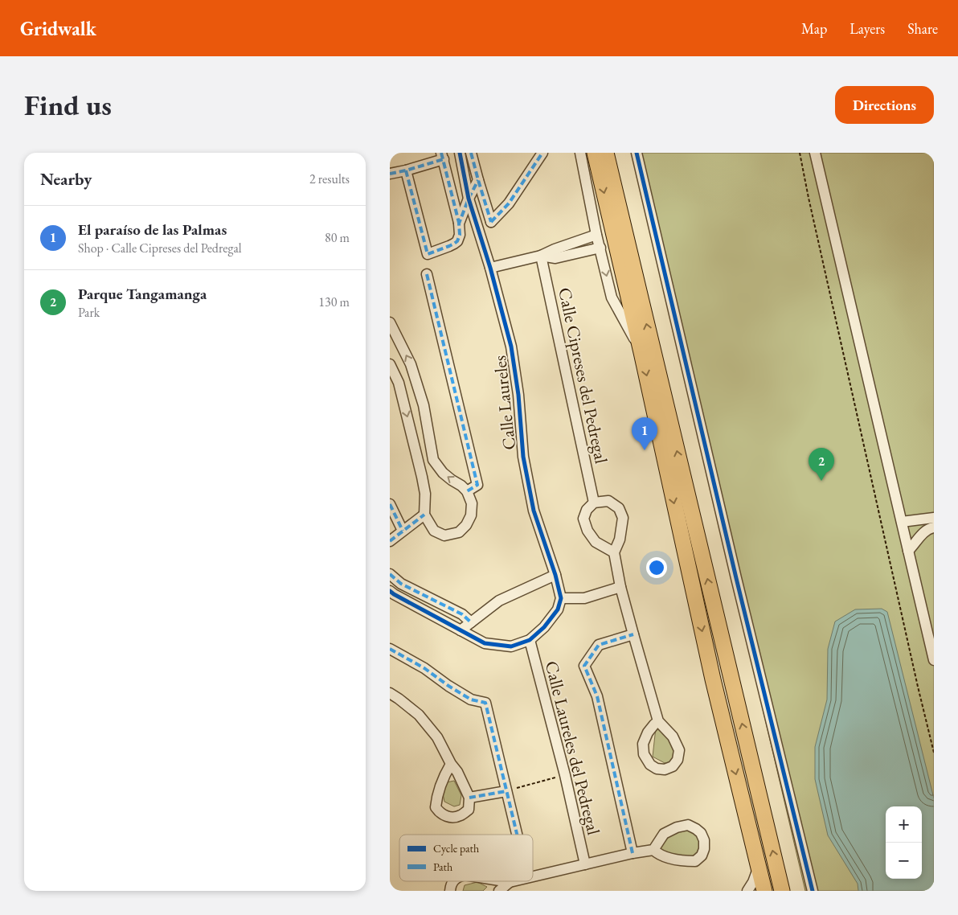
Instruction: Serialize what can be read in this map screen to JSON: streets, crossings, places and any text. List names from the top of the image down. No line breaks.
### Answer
{"streets":{"street":["Calle Cipreses del Pedregal","Calle Laureles","Calle Laureles del Pedregal"]},"legend":["Cycle path","Path"],"page":{"header":"Gridwalk","nav":["Map","Layers","Share"],"buttons":"Directions","title":"Find us","heading":["Nearby","2 results"],"list":[{"mark":"1","name":"El paraíso de las Palmas","note":"Shop · Calle Cipreses del Pedregal","value":"80 m"},{"mark":"2","name":"Parque Tangamanga","note":"Park","value":"130 m"}],"pins":["1","2"],"map_buttons":["+","−"]}}
